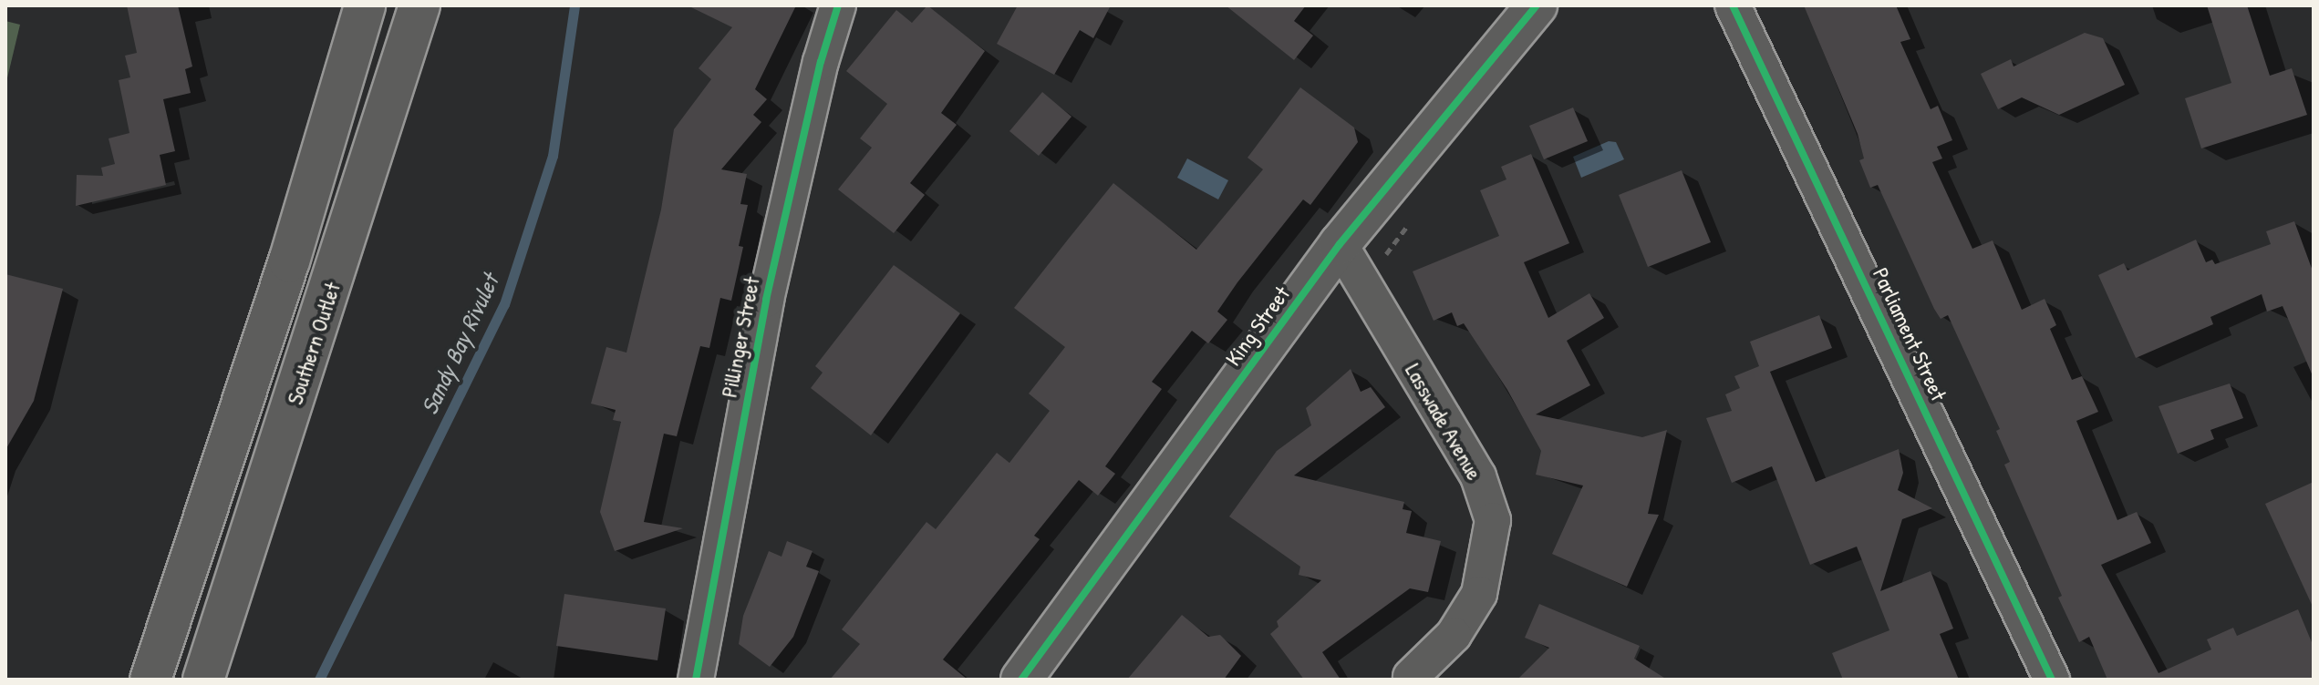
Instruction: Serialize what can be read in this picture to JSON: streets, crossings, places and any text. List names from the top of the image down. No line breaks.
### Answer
{"streets":{"main road":["King Street","Southern Outlet"],"street":["Parliament Street","Pillinger Street","Lasswade Avenue"]},"crossings":[["King Street","Lasswade Avenue"]],"water":["Sandy Bay Rivulet"]}
